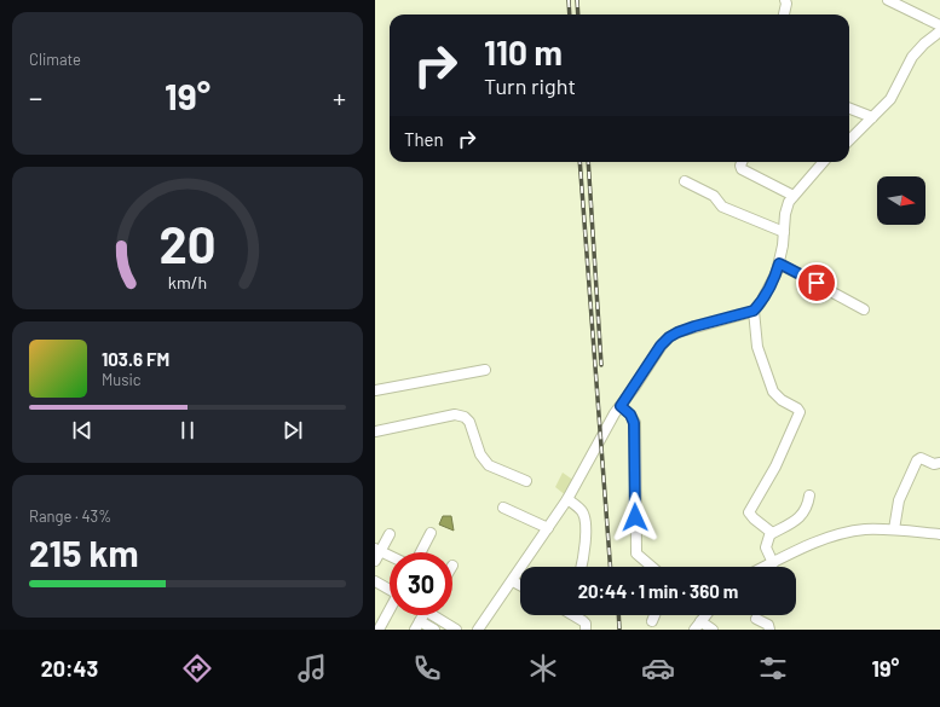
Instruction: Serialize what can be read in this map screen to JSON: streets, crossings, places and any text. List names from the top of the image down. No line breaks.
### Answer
{"north":"right","page":{"tile":["Climate",["Range · 43%","215 km"]],"turn":["110 m","Turn right"],"heat":["−","19°","+"],"then":"Then","song":["103.6 FM","Music"],"limit":"30","trip":"20:44 · 1 min · 360 m","tabs":["20:43","19°"],"gauge":["20","km/h"]}}
